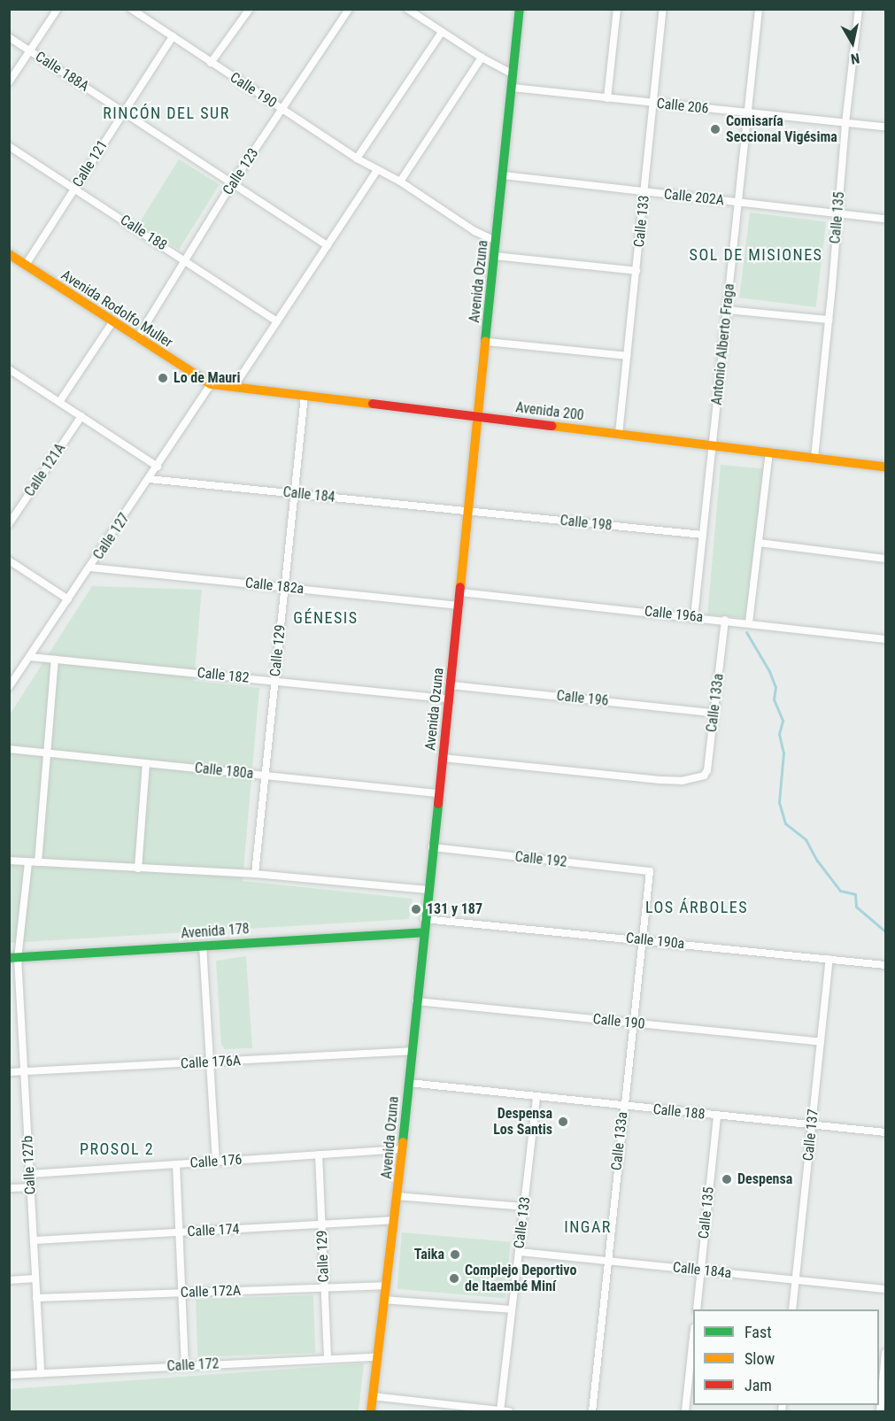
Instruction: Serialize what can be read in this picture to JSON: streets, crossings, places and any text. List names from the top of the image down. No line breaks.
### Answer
{"streets":{"main road":["Avenida Ozuna","Avenida Rodolfo Muller","Avenida 200","Avenida 178"],"street":["Calle 188A","Calle 190","Calle 206","Calle 121","Calle 123","Calle 202A","Calle 135","Calle 133","Calle 188","Antonio Alberto Fraga","Calle 121A","Calle 184","Calle 198","Calle 127","Calle 182a","Calle 196a","Calle 129","Calle 182","Calle 196","Calle 133a","Calle 180a","Calle 192","Calle 190a","Calle 176A","Calle 137","Calle 176","Calle 127b","Calle 174","Calle 184a","Calle 172A","Calle 172"]},"crossings":[["Calle 188A","Calle 121"],["Calle 188A","Calle 123"],["Calle 190","Calle 121"],["Calle 190","Calle 123"],["Calle 190","Avenida Ozuna"],["Calle 190","Calle 133a"],["Calle 190","Calle 137"],["Calle 206","Calle 135"],["Calle 206","Calle 133"],["Calle 206","Avenida Ozuna"],["Calle 206","Antonio Alberto Fraga"],["Calle 121","Calle 188"],["Calle 121","Avenida Rodolfo Muller"],["Calle 123","Calle 188"],["Calle 123","Avenida Rodolfo Muller"],["Calle 202A","Calle 135"],["Calle 202A","Calle 133"],["Calle 202A","Avenida Ozuna"],["Calle 202A","Antonio Alberto Fraga"],["Calle 135","Calle 188"],["Calle 135","Avenida 200"],["Calle 135","Calle 184a"],["Calle 133","Calle 188"],["Calle 133","Avenida 200"],["Calle 133","Calle 184a"],["Calle 188","Avenida Ozuna"],["Calle 188","Calle 133a"],["Calle 188","Calle 137"],["Avenida Ozuna","Avenida 200"],["Avenida Ozuna","Calle 184"],["Avenida Ozuna","Calle 198"],["Avenida Ozuna","Calle 182a"],["Avenida Ozuna","Calle 196a"],["Avenida Ozuna","Calle 182"],["Avenida Ozuna","Calle 196"],["Avenida Ozuna","Calle 133a"],["Avenida Ozuna","Calle 180a"],["Avenida Ozuna","Calle 192"],["Avenida Ozuna","Avenida 178"],["Avenida Ozuna","Calle 190a"],["Avenida Ozuna","Calle 176A"],["Avenida Ozuna","Calle 176"],["Avenida Ozuna","Calle 174"],["Avenida Ozuna","Calle 172A"],["Avenida Ozuna","Calle 172"],["Avenida Rodolfo Muller","Avenida 200"],["Avenida Rodolfo Muller","Calle 127"],["Antonio Alberto Fraga","Avenida 200"],["Antonio Alberto Fraga","Calle 198"],["Antonio Alberto Fraga","Calle 196a"],["Avenida 200","Calle 127"],["Avenida 200","Calle 129"],["Calle 184","Calle 198"],["Calle 184","Calle 127"],["Calle 184","Calle 129"],["Calle 127","Calle 182a"],["Calle 127","Calle 182"],["Calle 182a","Calle 129"],["Calle 196a","Calle 133a"],["Calle 129","Calle 182"],["Calle 129","Calle 180a"],["Calle 129","Calle 176"],["Calle 129","Calle 174"],["Calle 129","Calle 172A"],["Calle 129","Calle 172"],["Calle 196","Calle 133a"],["Calle 133a","Calle 192"],["Calle 133a","Calle 190a"],["Calle 133a","Calle 184a"],["Avenida 178","Calle 127b"],["Calle 190a","Calle 137"],["Calle 176A","Calle 127b"],["Calle 137","Calle 184a"],["Calle 176","Calle 127b"],["Calle 127b","Calle 174"],["Calle 127b","Calle 172A"],["Calle 127b","Calle 172"]],"districts":["RINCÓN DEL SUR","SOL DE MISIONES","GÉNESIS","LOS ÁRBOLES","PROSOL 2","INGAR"],"places":["Comisaría Seccional Vigésima","Lo de Mauri","131 y 187","Despensa Los Santis","Despensa","Taika","Complejo Deportivo de Itaembé Miní"],"legend":["Fast","Slow","Jam"],"north":"bottom"}
